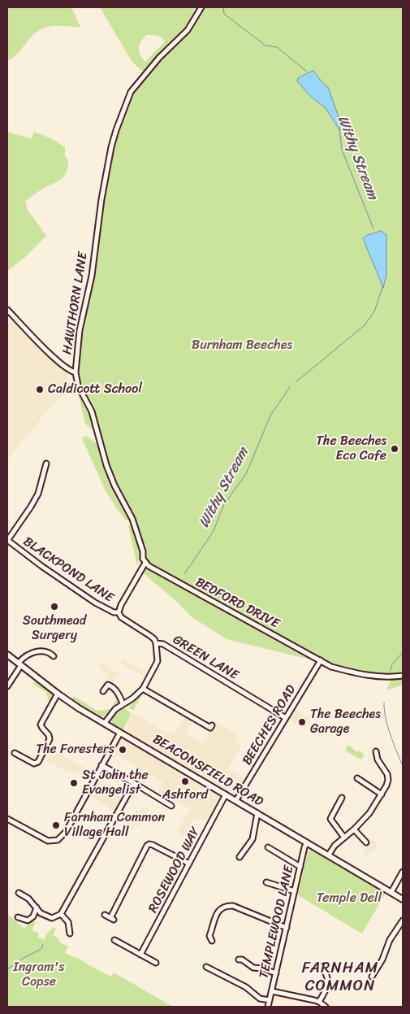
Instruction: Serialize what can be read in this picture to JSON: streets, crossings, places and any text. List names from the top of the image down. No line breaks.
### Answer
{"streets":{"main road":["BEACONSFIELD ROAD"],"street":["HAWTHORN LANE","BLACKPOND LANE","BEDFORD DRIVE","GREEN LANE","BEECHES ROAD","ROSEWOOD WAY","TEMPLEWOOD LANE"]},"crossings":[["HAWTHORN LANE","BEDFORD DRIVE"],["BLACKPOND LANE","GREEN LANE"],["BEDFORD DRIVE","BEECHES ROAD"],["GREEN LANE","BEECHES ROAD"],["BEECHES ROAD","BEACONSFIELD ROAD"],["BEACONSFIELD ROAD","ROSEWOOD WAY"],["BEACONSFIELD ROAD","TEMPLEWOOD LANE"]],"districts":["FARNHAM COMMON"],"water":["Withy Stream"],"parks":["Burnham Beeches","Temple Dell","Ingram's Copse"],"places":["Caldicott School","The Beeches Eco Cafe","Southmead Surgery","The Beeches Garage","The Foresters","Ashford","St John the Evangelist","Farnham Common Village Hall"]}
